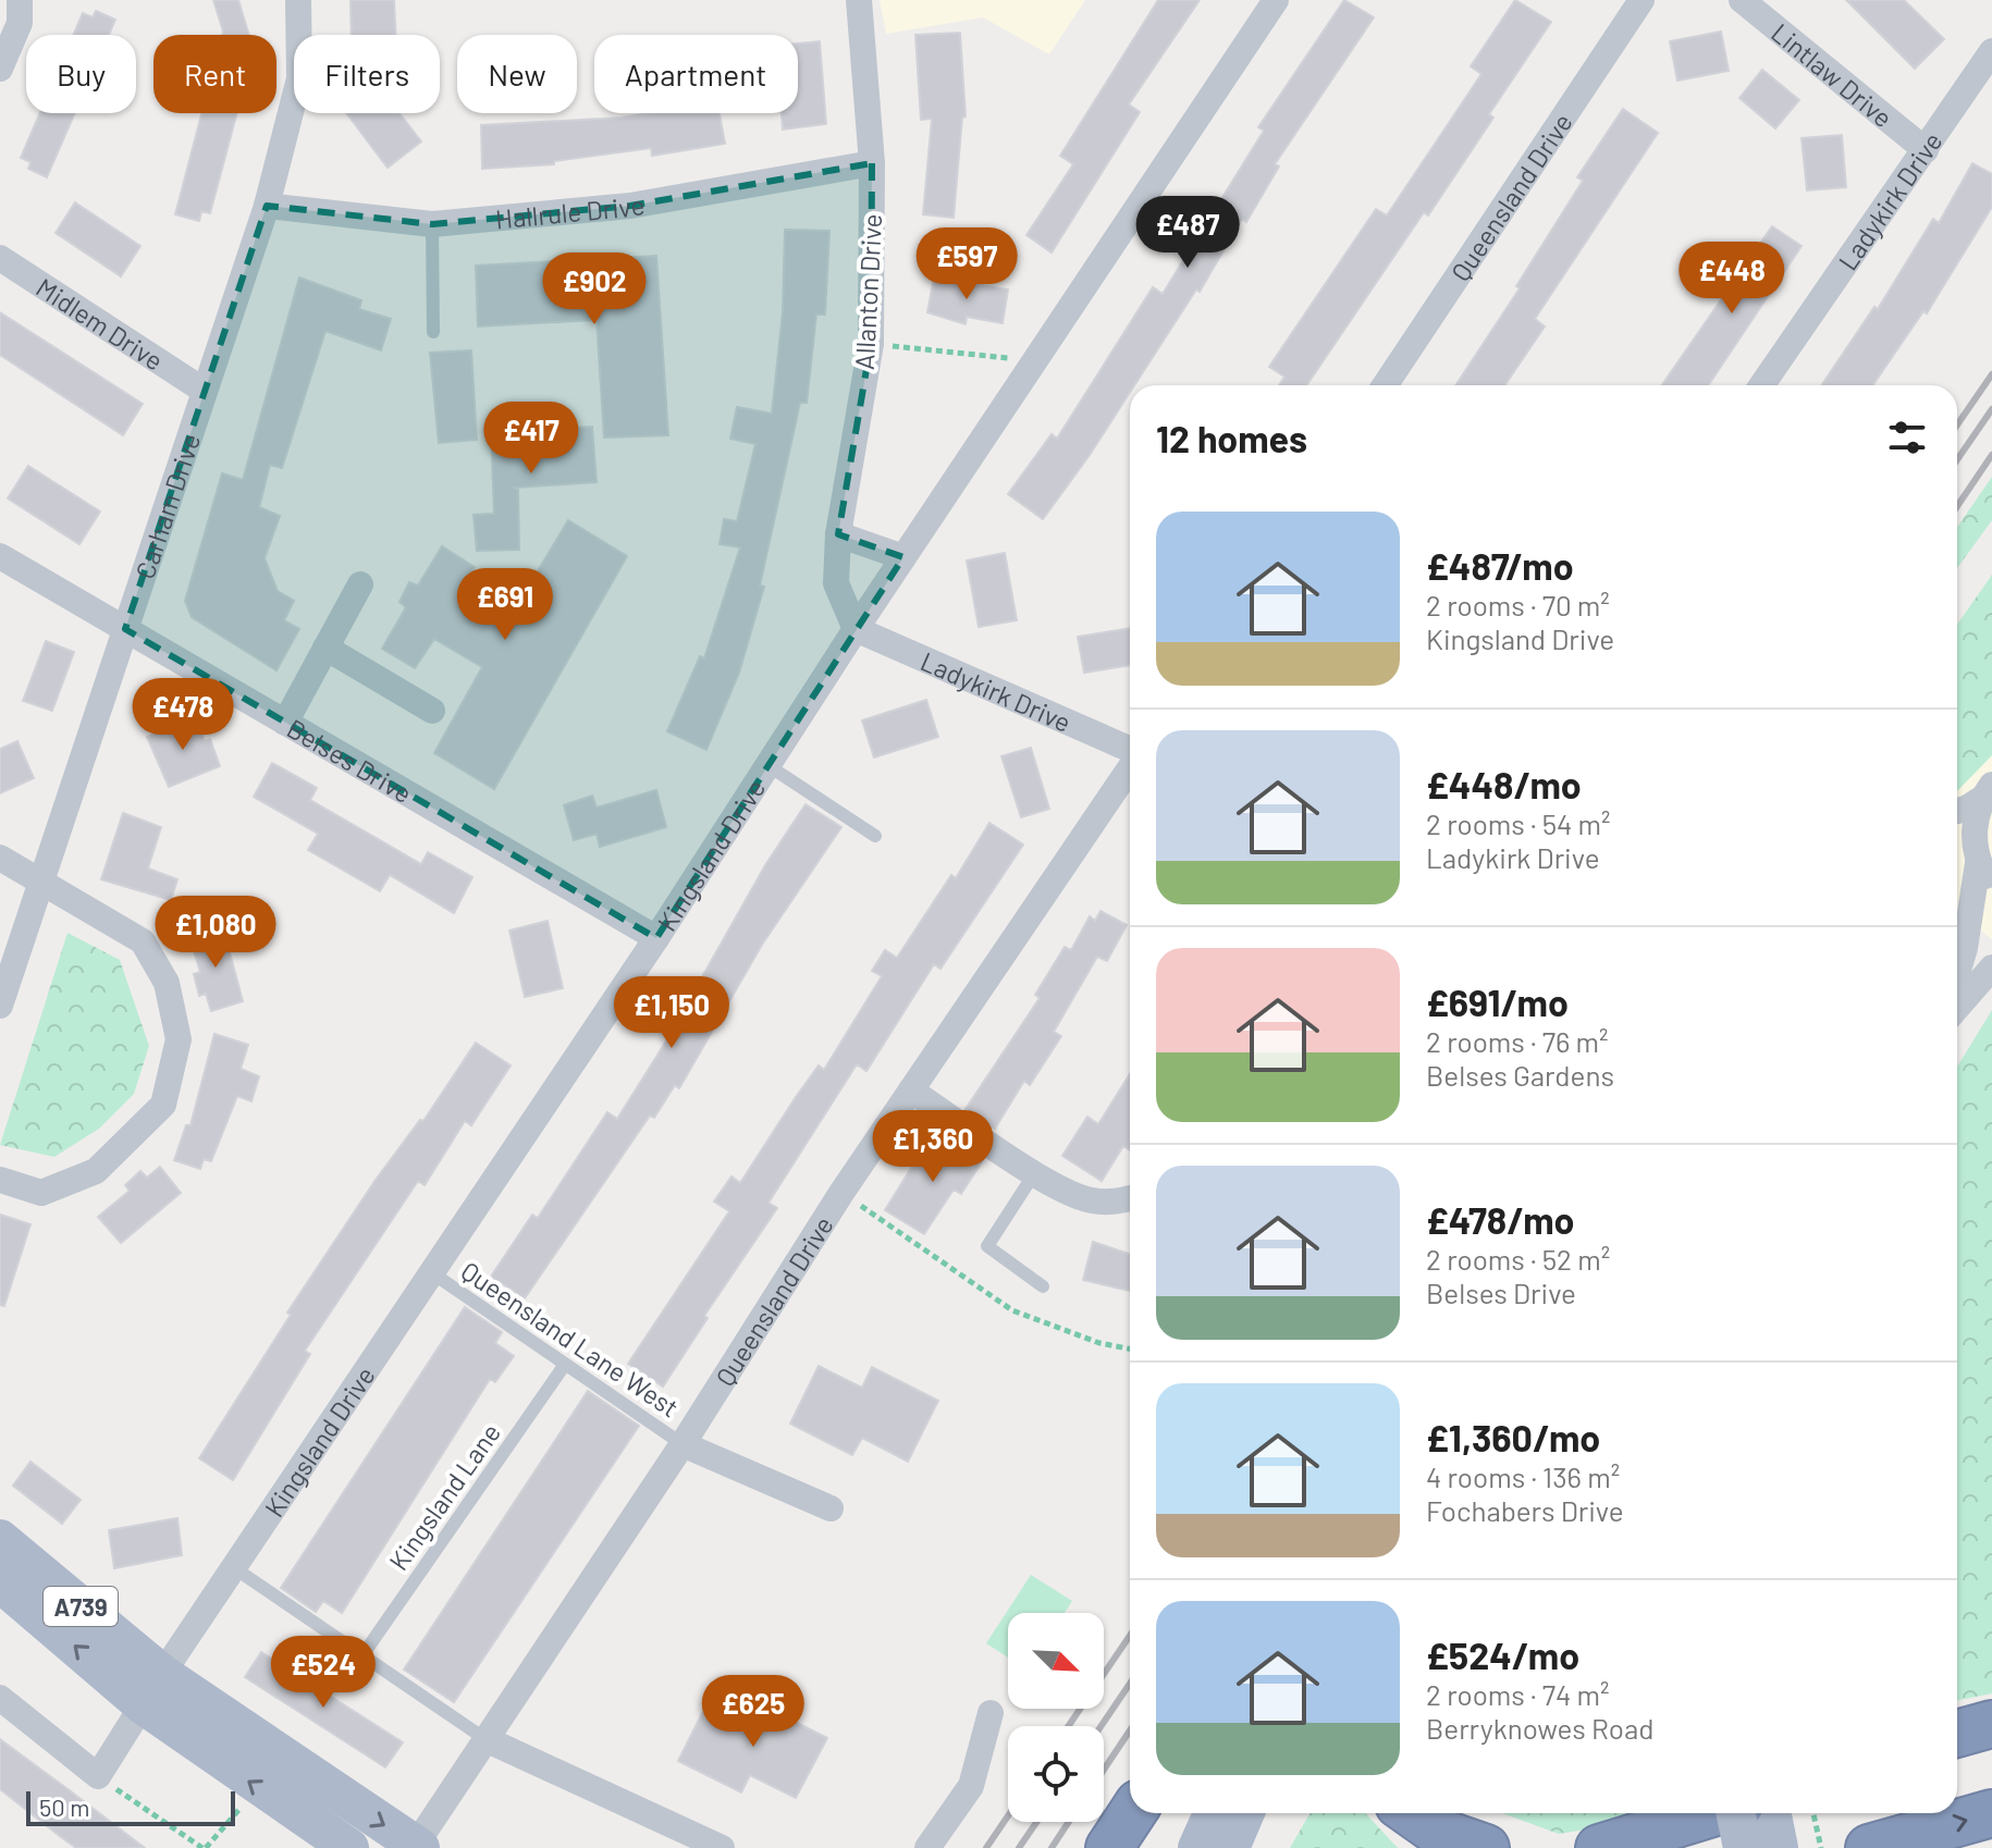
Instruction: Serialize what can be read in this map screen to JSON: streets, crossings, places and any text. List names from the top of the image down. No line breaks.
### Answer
{"streets":{"main road":["A739"],"street":["Lintlaw Drive","Queensland Drive","Ladykirk Drive","Hallrule Drive","Allanton Drive","Midlem Drive","Carham Drive","Belses Drive","Kingsland Drive"],"lane":["Queensland Lane West","Kingsland Lane"]},"crossings":[["Lintlaw Drive","Ladykirk Drive"],["Queensland Drive","Queensland Lane West"],["Queensland Drive","A739"],["Ladykirk Drive","Allanton Drive"],["Ladykirk Drive","Kingsland Drive"],["Hallrule Drive","Allanton Drive"],["Hallrule Drive","Carham Drive"],["Allanton Drive","Kingsland Drive"],["Midlem Drive","Carham Drive"],["Carham Drive","Belses Drive"],["Belses Drive","Kingsland Drive"],["Kingsland Drive","Queensland Lane West"],["Kingsland Drive","A739"],["Queensland Lane West","Kingsland Lane"]],"scale_bar":"50 m","north":"bottom right","page":{"chip":["Buy","Rent","Filters","New","Apartment"],"price":["£487","£597","£448","£902","£417","£691","£478","£1,080","£1,150","£1,360","£524","£625"],"heading":"12 homes","list":[{"name":"£487/mo","note":"2 rooms · 70 m² · Kingsland Drive"},{"name":"£448/mo","note":"2 rooms · 54 m² · Ladykirk Drive"},{"name":"£691/mo","note":"2 rooms · 76 m² · Belses Gardens"},{"name":"£478/mo","note":"2 rooms · 52 m² · Belses Drive"},{"name":"£1,360/mo","note":"4 rooms · 136 m² · Fochabers Drive"},{"name":"£524/mo","note":"2 rooms · 74 m² · Berryknowes Road"}],"scale":"50 m"}}
